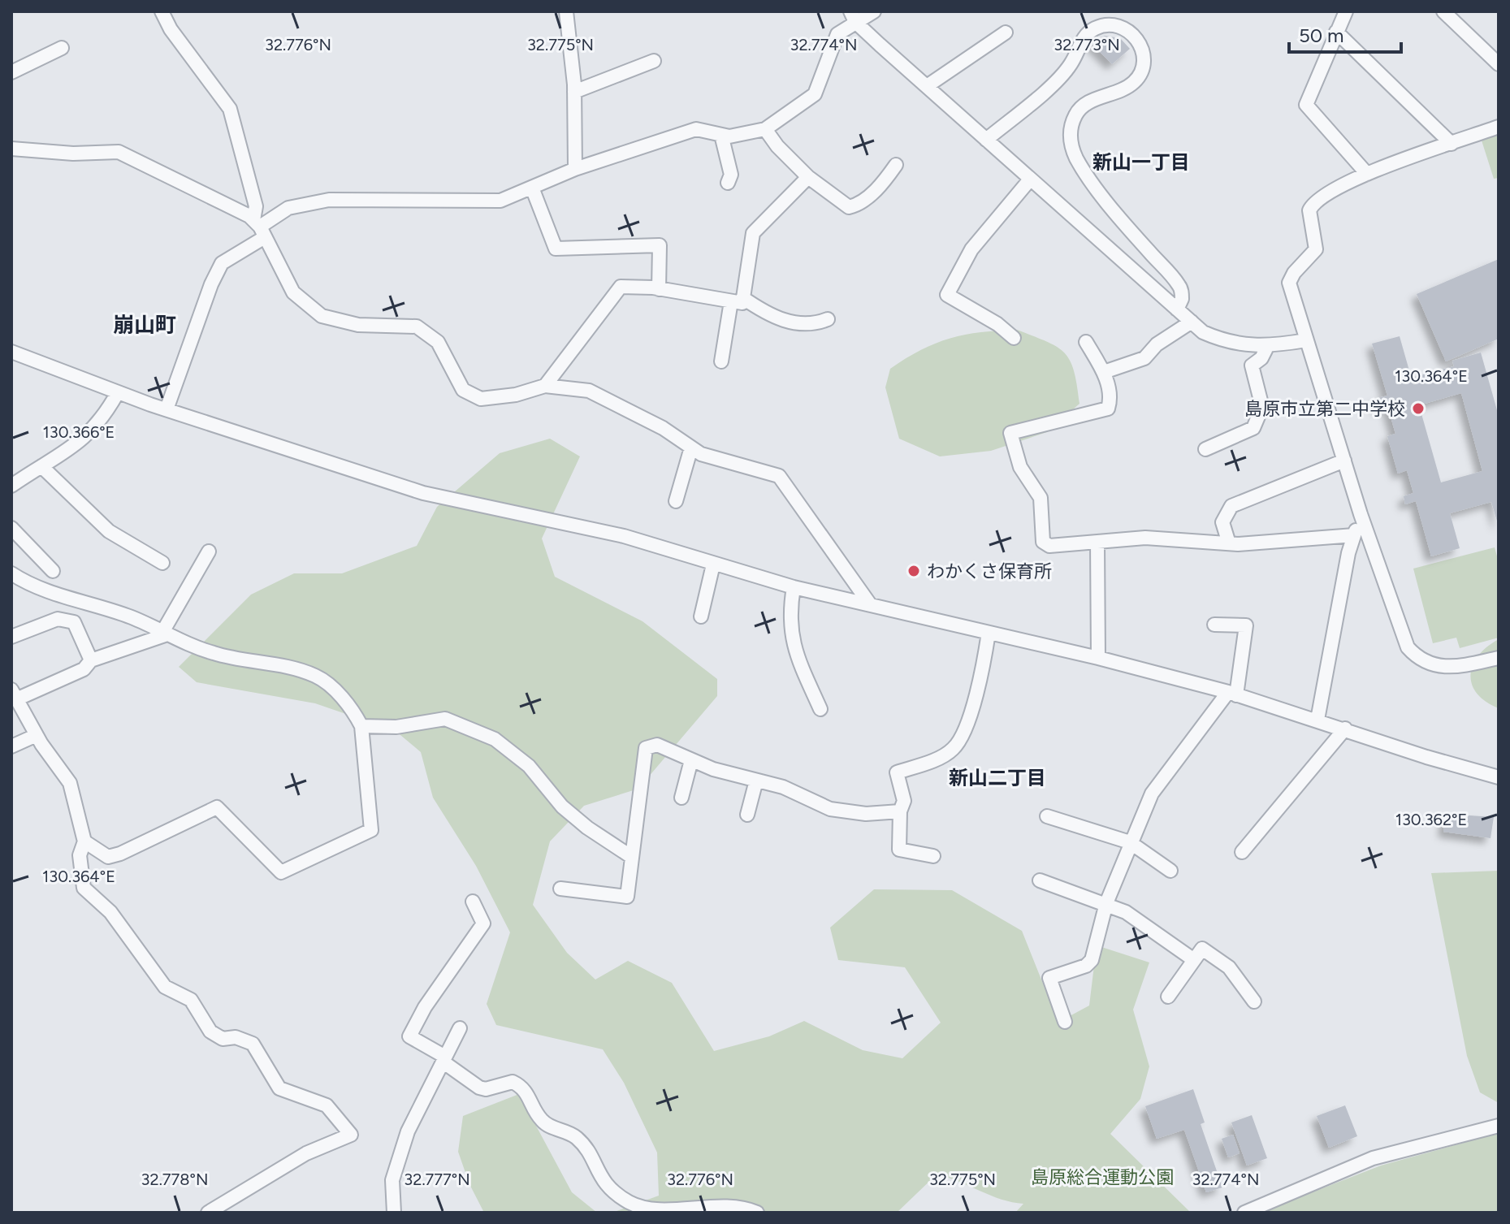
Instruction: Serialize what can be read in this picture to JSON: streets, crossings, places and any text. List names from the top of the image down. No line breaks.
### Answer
{"districts":["新山一丁目","崩山町","新山二丁目"],"parks":["島原総合運動公園"],"places":["島原市立第二中学校","わかくさ保育所"],"scale_bar":"50 m","coordinates":["32.776°N","32.775°N","32.774°N","32.773°N","130.364°E","130.366°E","130.362°E","32.778°N","32.777°N"]}
